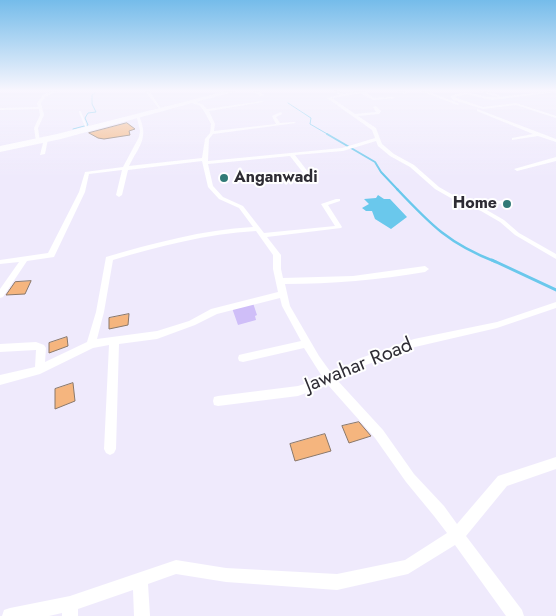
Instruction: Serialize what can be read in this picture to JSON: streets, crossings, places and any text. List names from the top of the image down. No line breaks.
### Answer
{"streets":{"street":["Jawahar Road"]},"places":["Anganwadi","Home"]}
